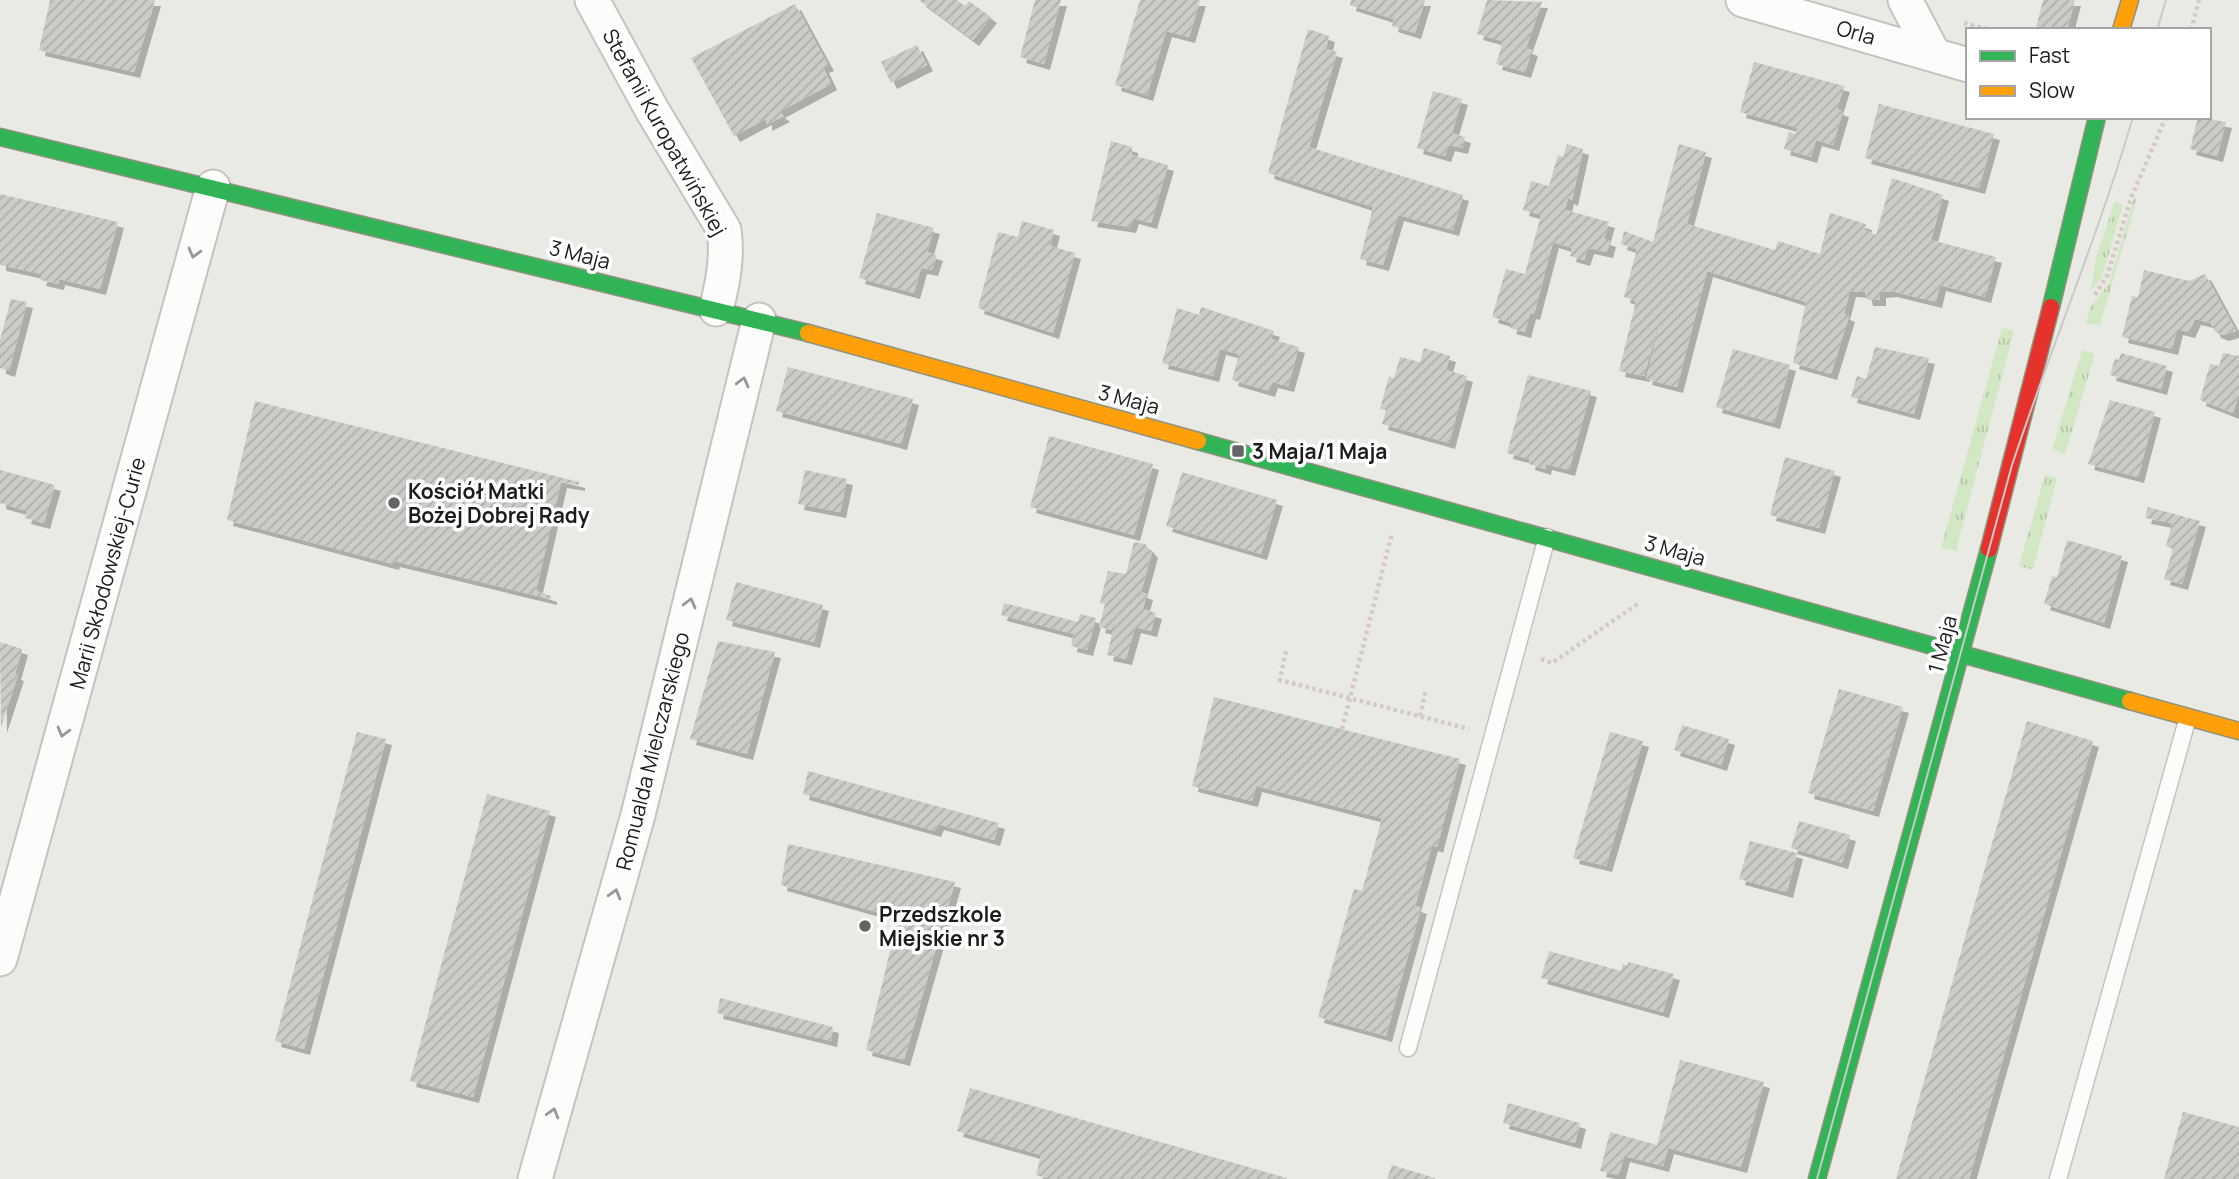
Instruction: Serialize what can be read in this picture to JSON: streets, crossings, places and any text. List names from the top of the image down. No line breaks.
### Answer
{"streets":{"main road":["3 Maja","1 Maja"],"street":["Orla","Stefanii Kuropatwińskiej","Marii Skłodowskiej-Curie","Romualda Mielczarskiego"]},"crossings":[["Stefanii Kuropatwińskiej","3 Maja"],["3 Maja","Marii Skłodowskiej-Curie"],["3 Maja","1 Maja"],["3 Maja","Romualda Mielczarskiego"]],"one_way":["Marii Skłodowskiej-Curie","Romualda Mielczarskiego"],"places":{"transit":["3 Maja/1 Maja"],"other":["Kościół Matki Bożej Dobrej Rady","Przedszkole Miejskie nr 3"]},"legend":["Fast","Slow"]}
